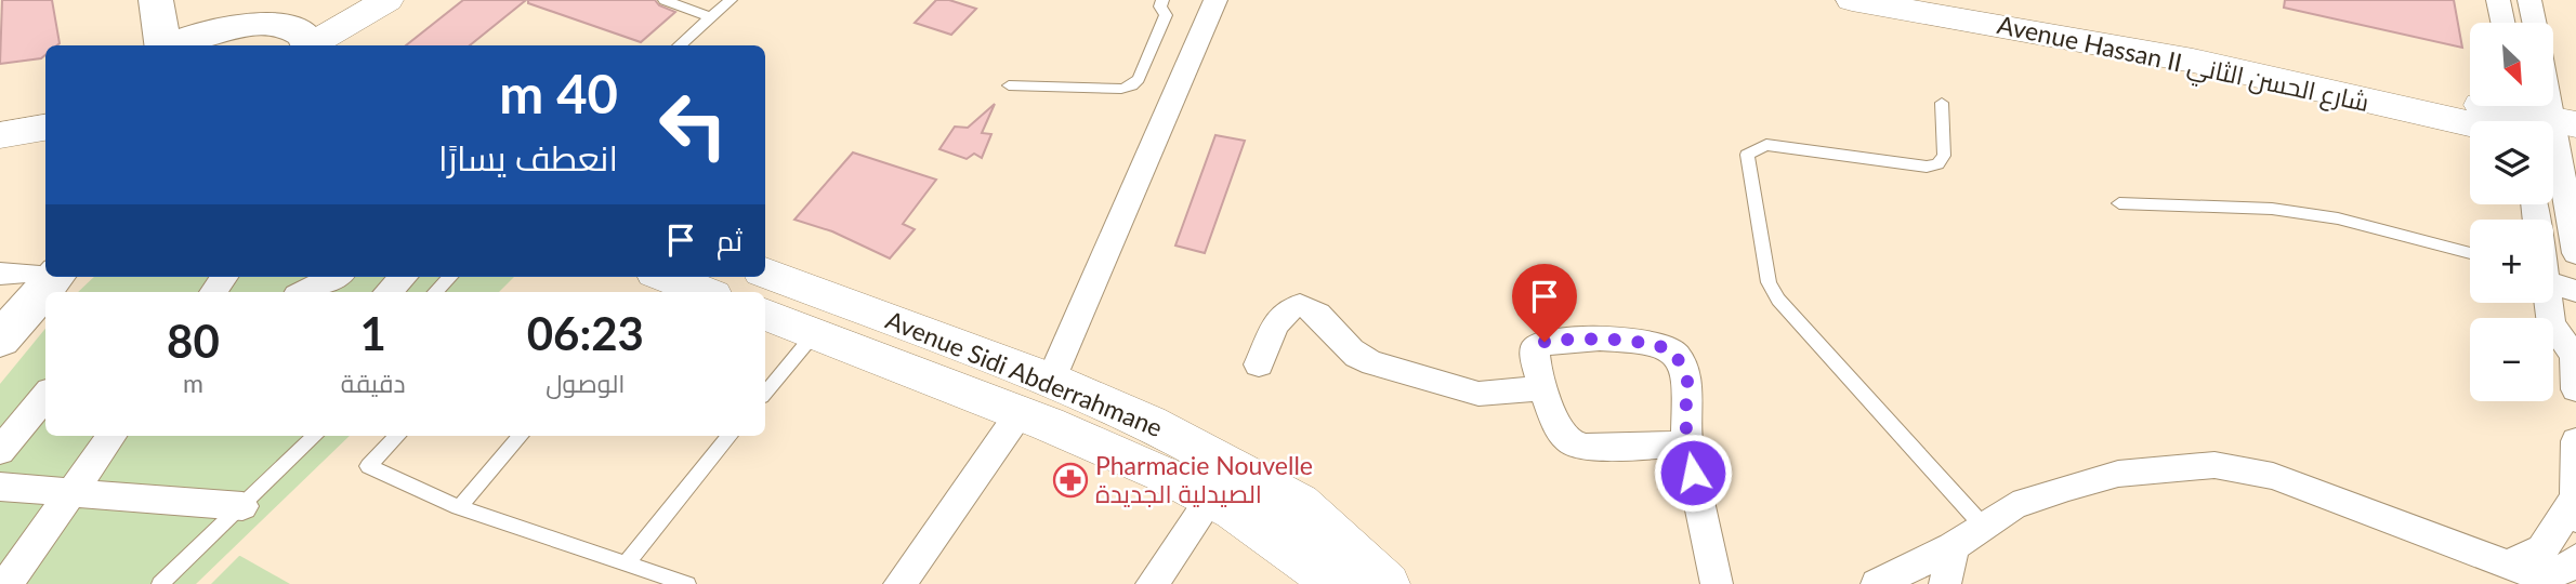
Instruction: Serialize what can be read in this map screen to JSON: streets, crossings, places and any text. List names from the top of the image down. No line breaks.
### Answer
{"streets":{"street":["Avenue Hassan II شارع الحسن الثاني","Avenue Sidi Abderrahmane"]},"places":{"pharmacy":["Pharmacie Nouvelle الصيدلية الجديدة"]},"north":"bottom right","page":{"map_buttons":["+","−"],"turn":["40 m","انعطف يسارًا"],"then":"ثم","eta":["06:23","الوصول","1","دقيقة","80","m"]}}
